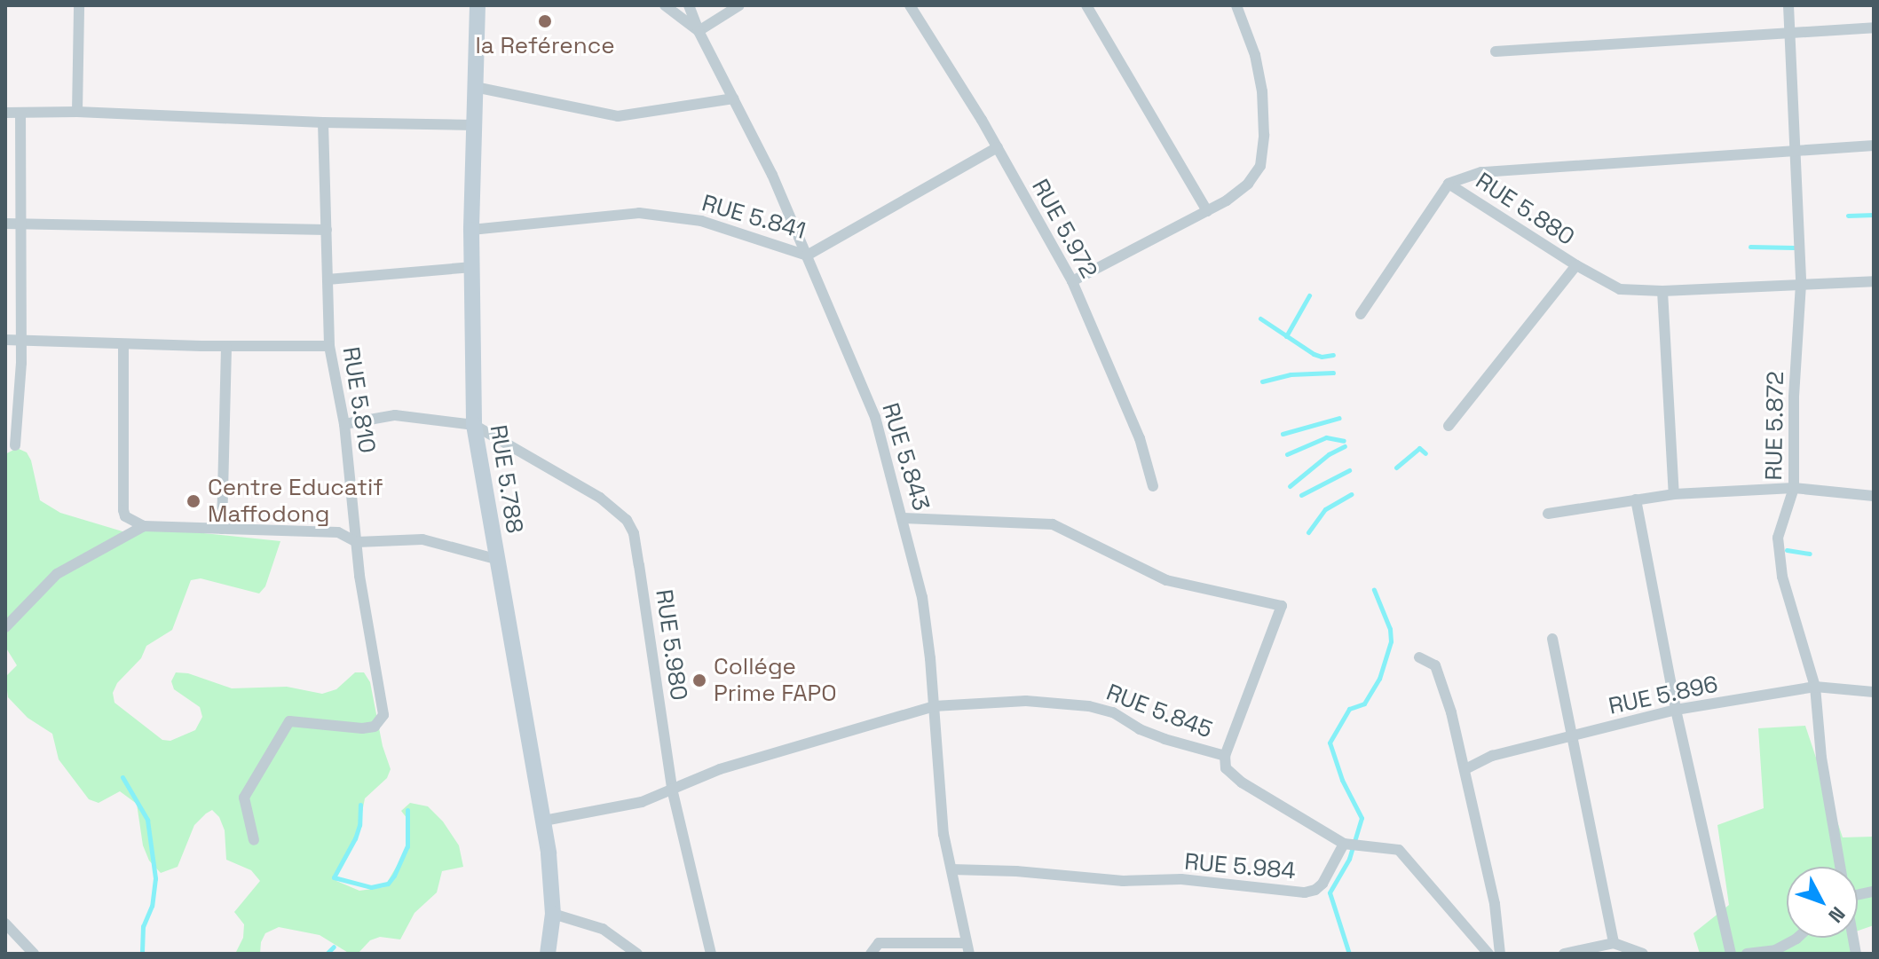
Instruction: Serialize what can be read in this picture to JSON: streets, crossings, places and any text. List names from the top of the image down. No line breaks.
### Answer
{"streets":{"street":["RUE 5.880","RUE 5.841","RUE 5.972","RUE 5.810","RUE 5.872","RUE 5.843","RUE 5.788","RUE 5.980","RUE 5.896","RUE 5.845","RUE 5.984"]},"crossings":[["RUE 5.880","RUE 5.872"],["RUE 5.841","RUE 5.972"],["RUE 5.841","RUE 5.843"],["RUE 5.841","RUE 5.788"],["RUE 5.872","RUE 5.896"],["RUE 5.843","RUE 5.845"],["RUE 5.843","RUE 5.984"],["RUE 5.788","RUE 5.980"],["RUE 5.788","RUE 5.845"],["RUE 5.980","RUE 5.845"]],"places":["la Reférence","Centre Educatif Maffodong","Collége Prime FAPO"],"north":"bottom right"}
